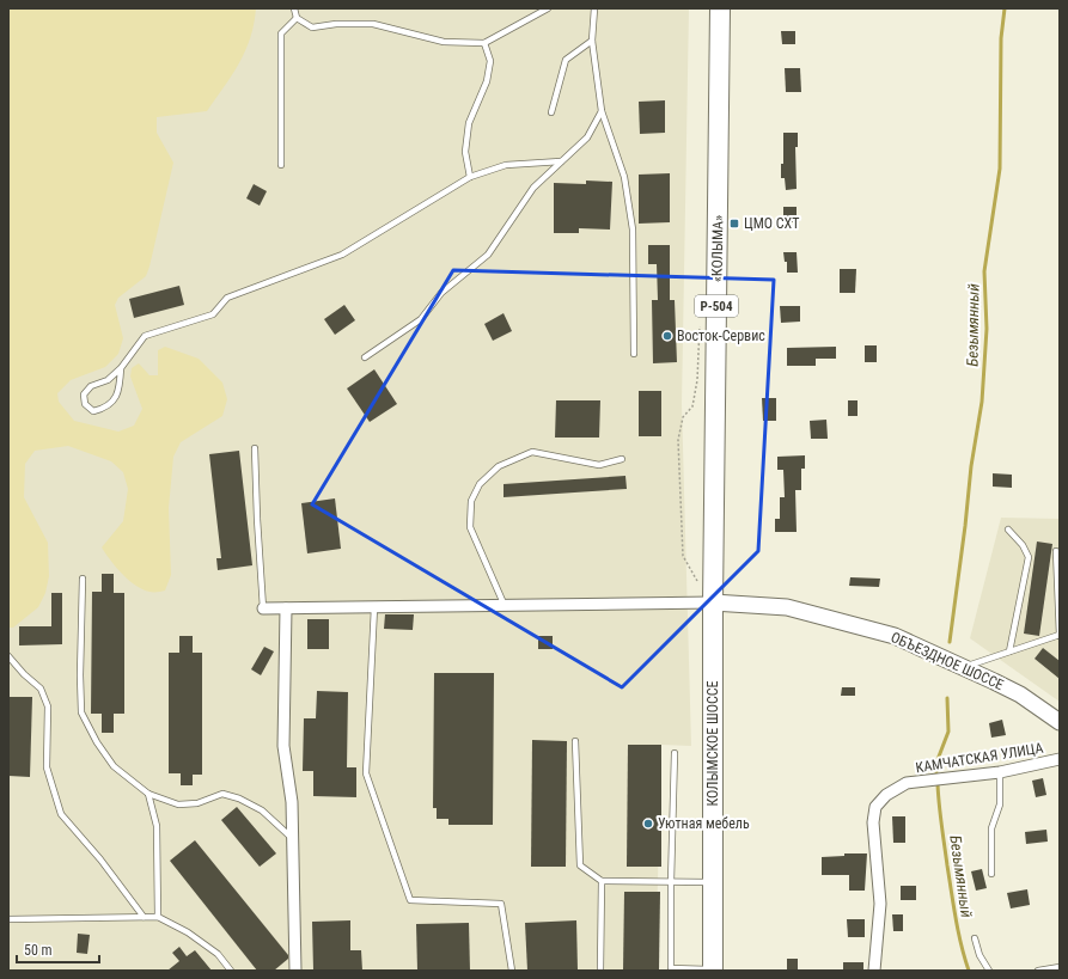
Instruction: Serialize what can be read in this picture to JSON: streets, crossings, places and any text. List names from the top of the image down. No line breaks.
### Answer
{"streets":{"highway":["«КОЛЫМА»","Р-504","КОЛЫМСКОЕ ШОССЕ"],"street":["ОБЪЕЗДНОЕ ШОССЕ","КАМЧАТСКАЯ УЛИЦА"]},"crossings":[["«КОЛЫМА»","ОБЪЕЗДНОЕ ШОССЕ"],["«КОЛЫМА»","КОЛЫМСКОЕ ШОССЕ"],["ОБЪЕЗДНОЕ ШОССЕ","КОЛЫМСКОЕ ШОССЕ"]],"water":["Безымянный"],"places":{"transit":["ЦМО СХТ"],"other":["Восток-Сервис","Уютная мебель"]},"scale_bar":"50 m"}
